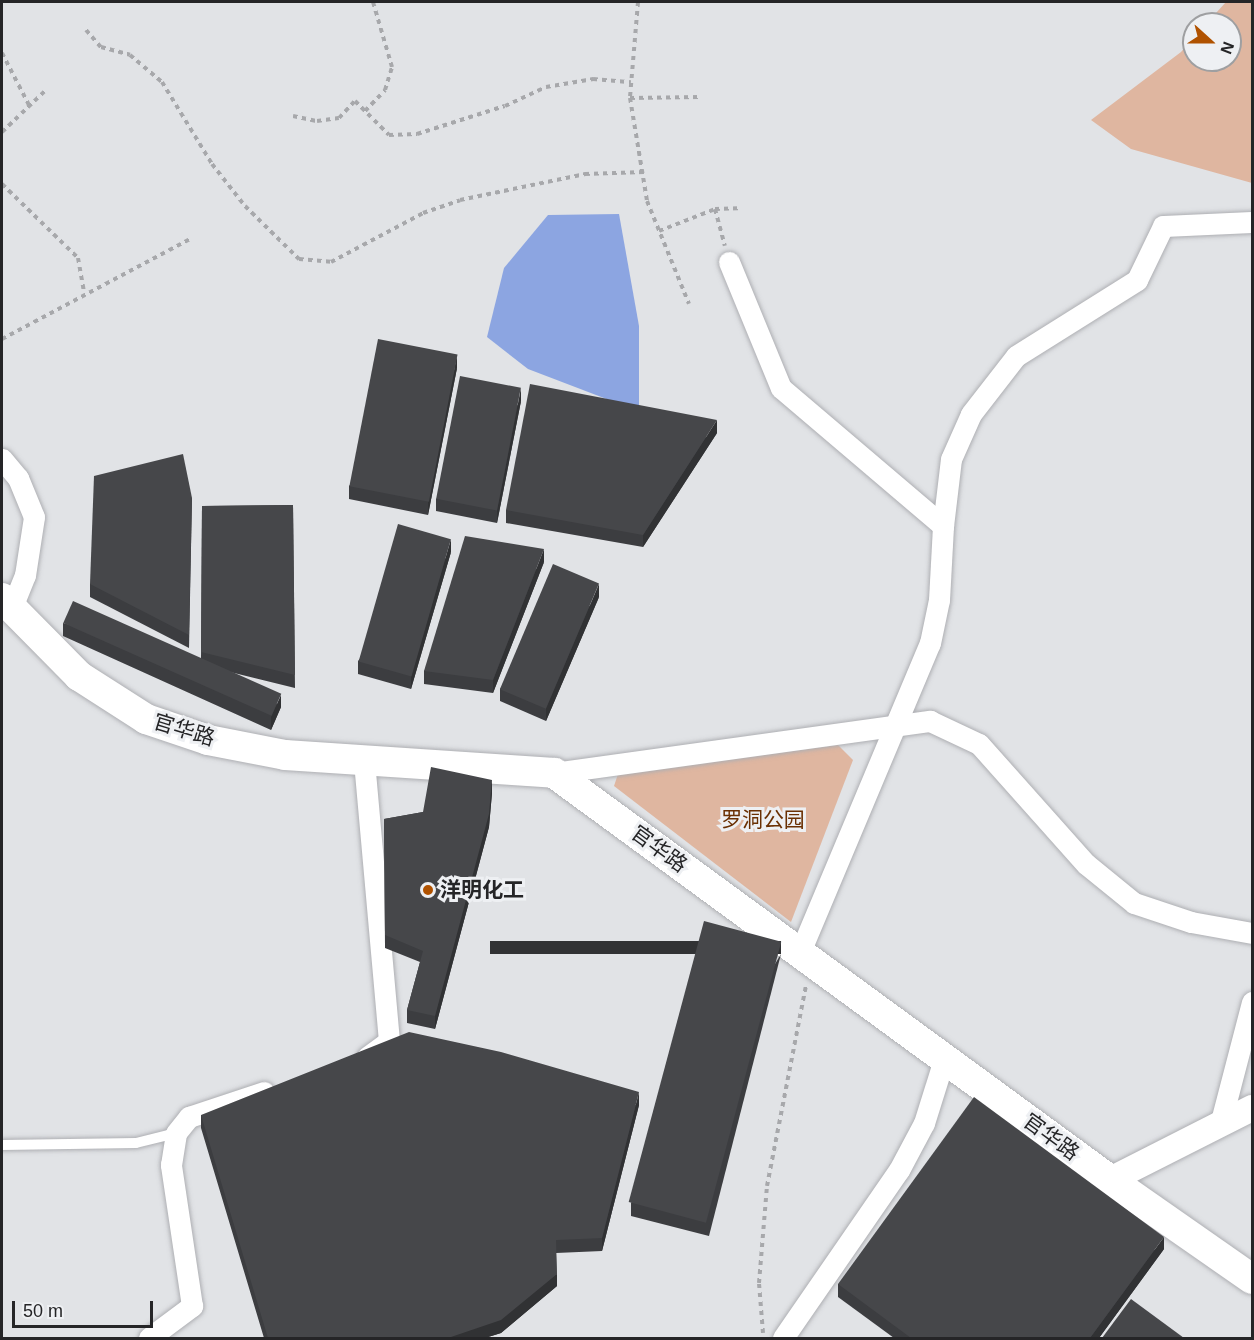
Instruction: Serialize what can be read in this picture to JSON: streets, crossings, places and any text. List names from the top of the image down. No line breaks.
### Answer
{"streets":{"main road":["官华路"]},"parks":["罗洞公园"],"places":["洋明化工"],"scale_bar":"50 m","north":"right"}
